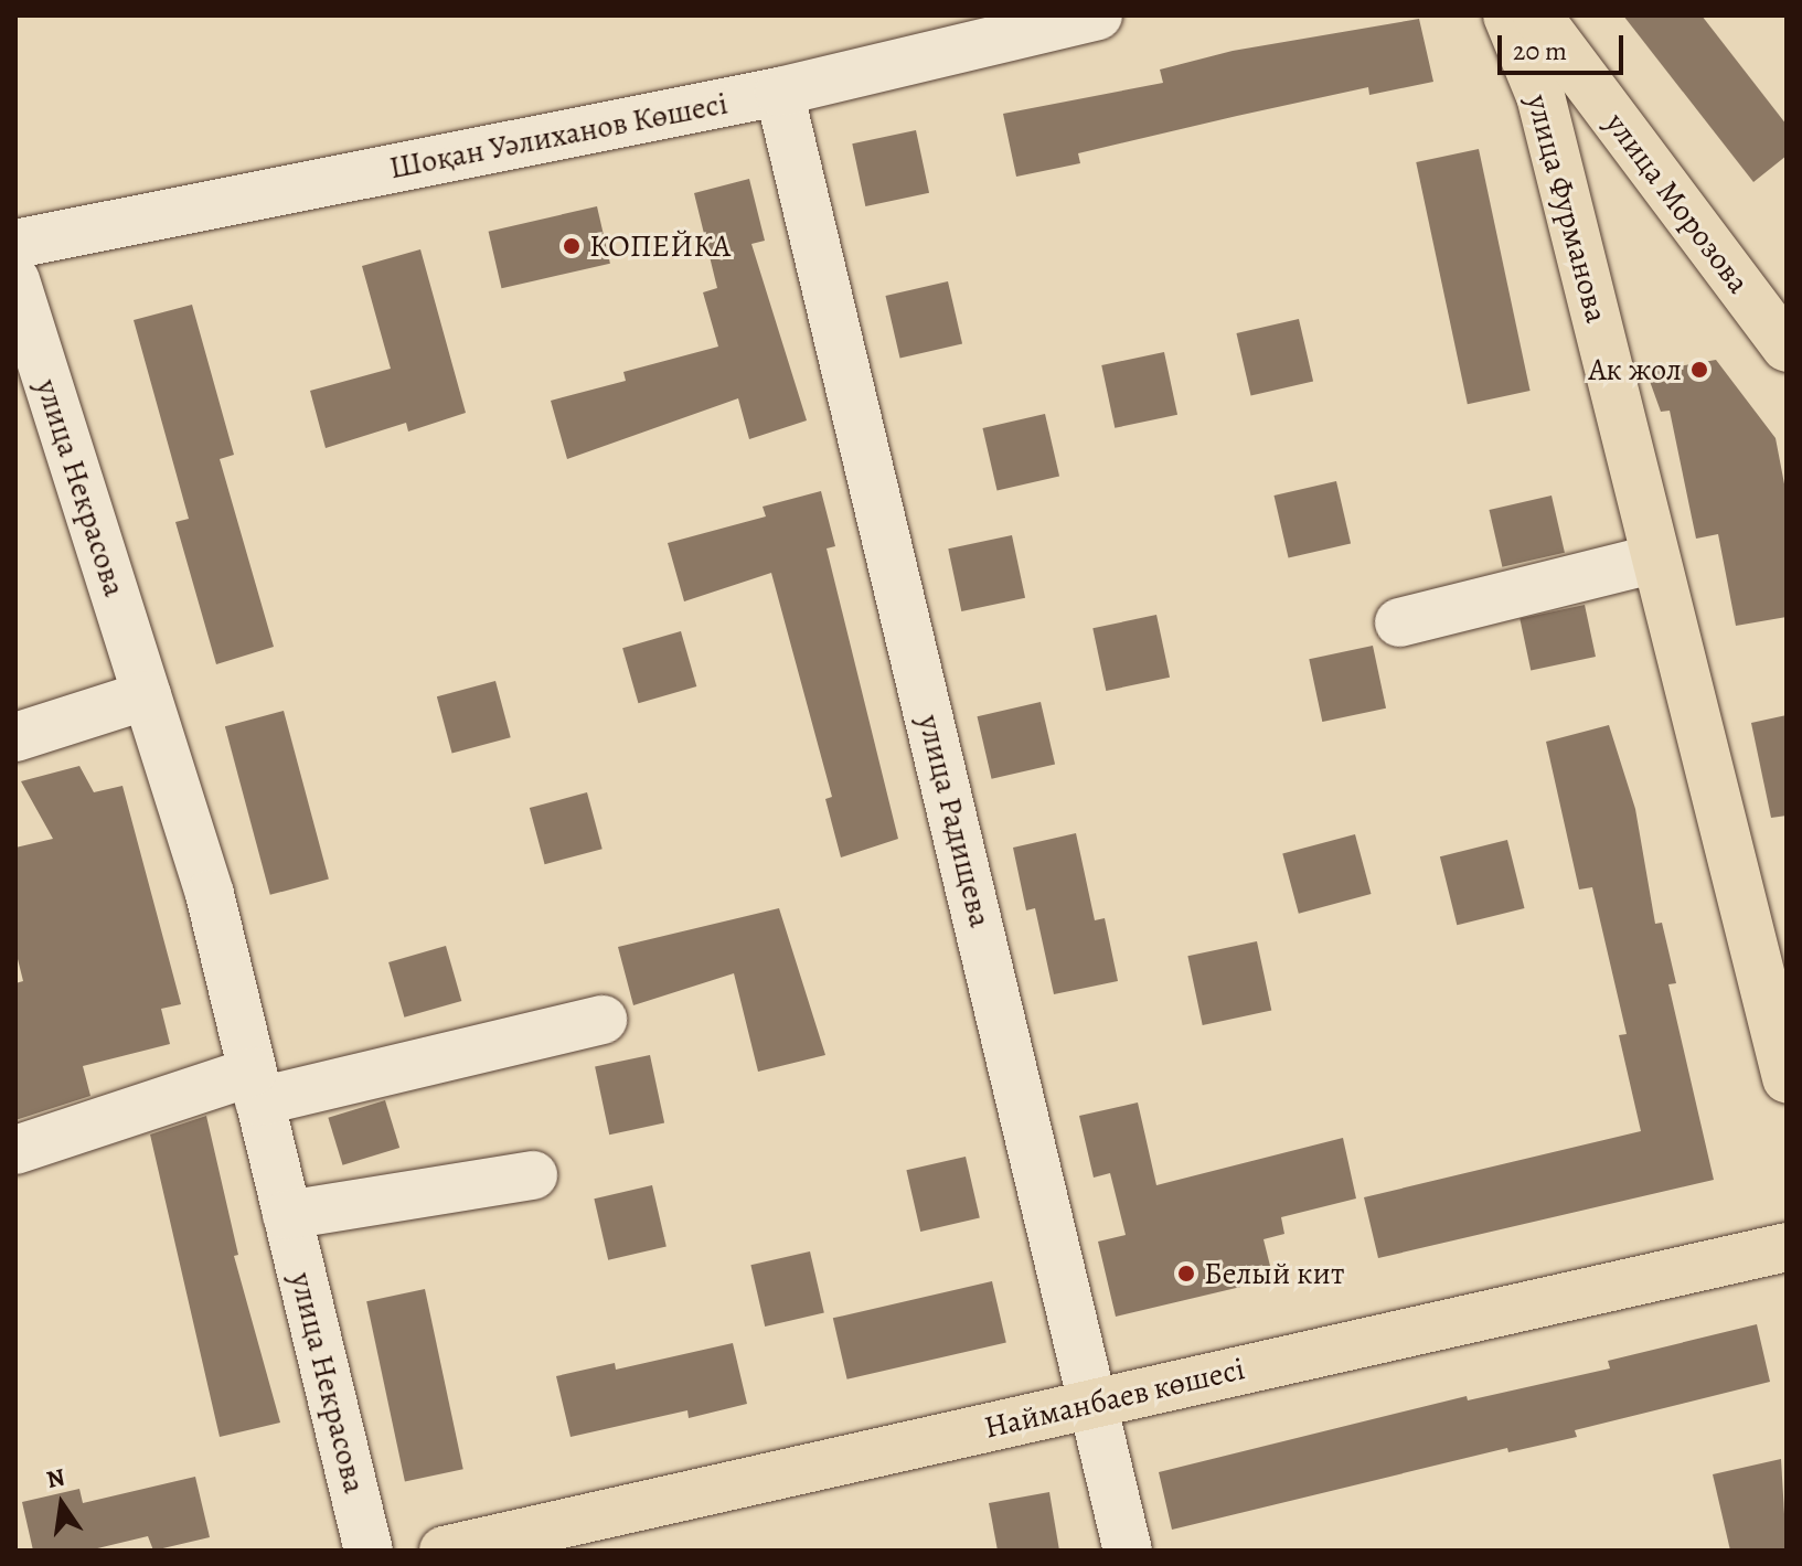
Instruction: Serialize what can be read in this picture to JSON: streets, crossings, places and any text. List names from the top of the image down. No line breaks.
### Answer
{"streets":{"main road":["улица Морозова","улица Фурманова","Найманбаев көшесі"],"street":["Шоқан Уәлиханов Көшесі","улица Некрасова","улица Радищева"]},"crossings":[["Шоқан Уәлиханов Көшесі","улица Радищева"],["улица Радищева","Найманбаев көшесі"]],"places":["КОПЕЙКА","Ак жол","Белый кит"],"scale_bar":"20 m","north":"top"}
